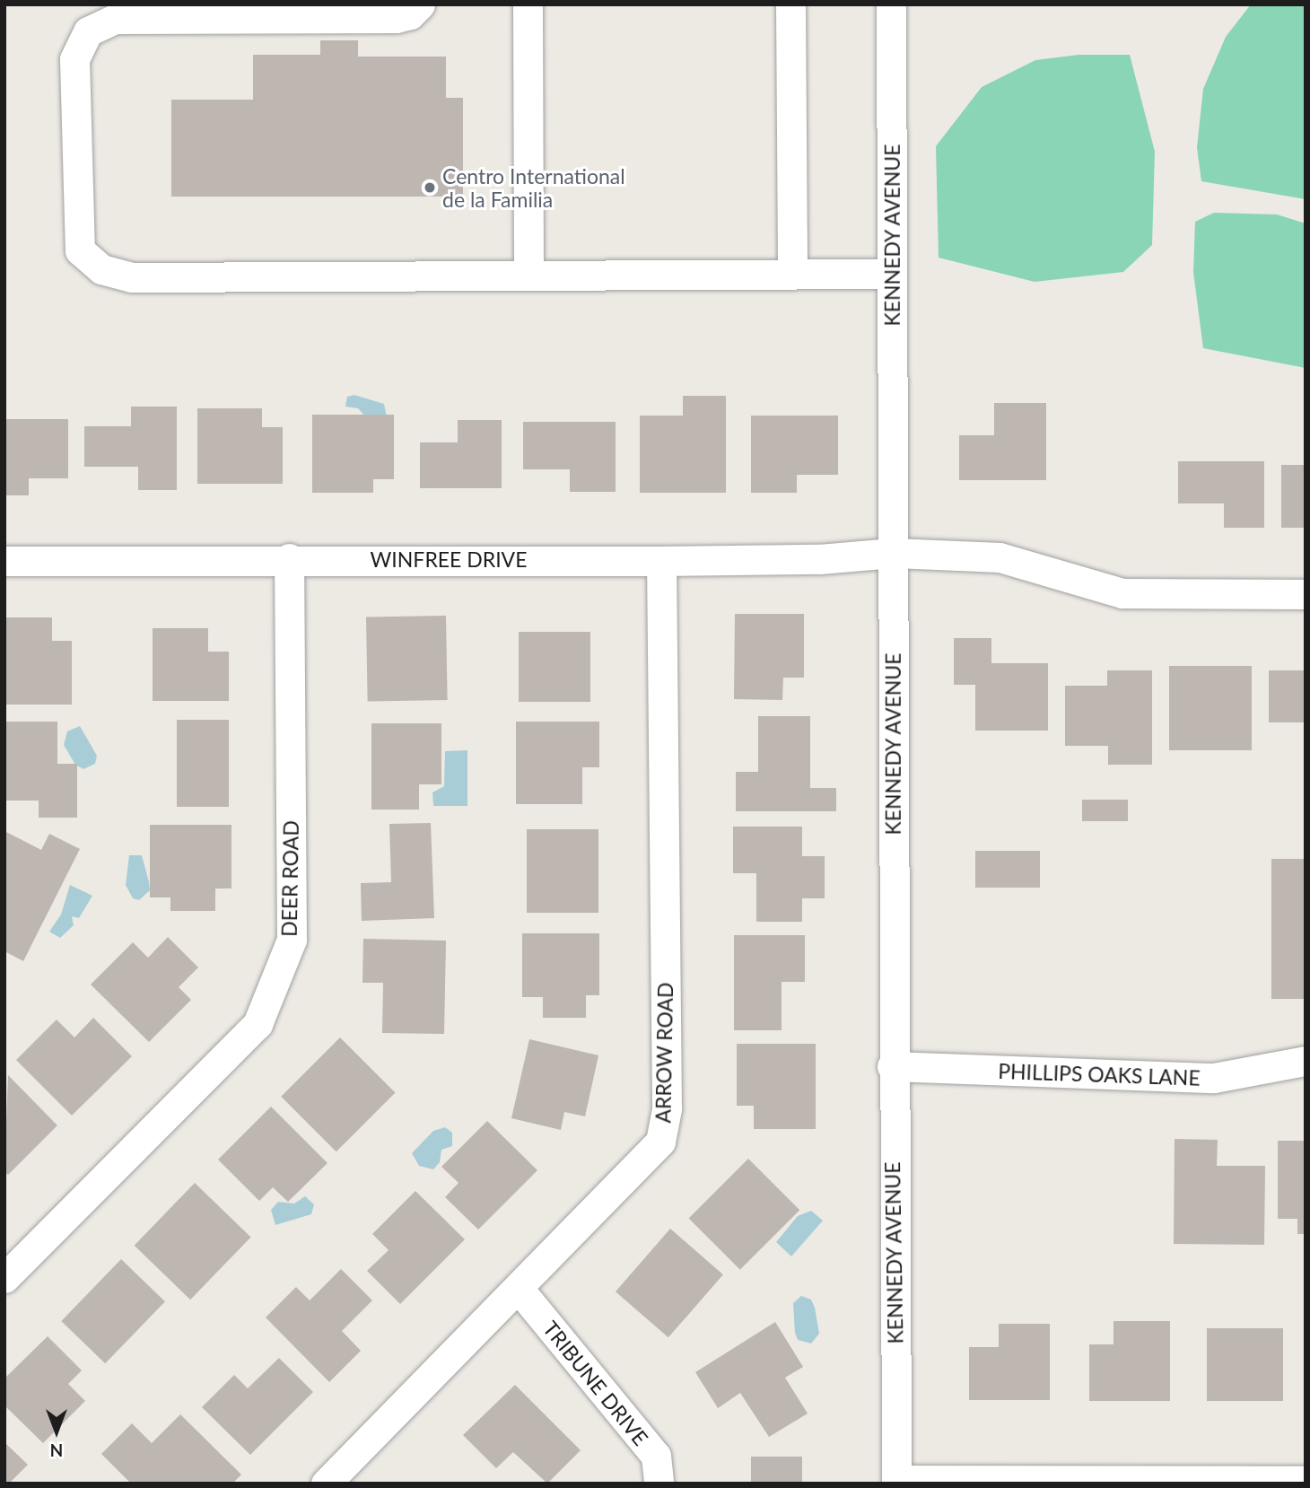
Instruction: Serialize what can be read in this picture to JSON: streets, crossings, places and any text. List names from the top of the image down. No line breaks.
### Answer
{"streets":{"street":["KENNEDY AVENUE","WINFREE DRIVE","DEER ROAD","ARROW ROAD","PHILLIPS OAKS LANE","TRIBUNE DRIVE"]},"crossings":[["KENNEDY AVENUE","WINFREE DRIVE"],["KENNEDY AVENUE","PHILLIPS OAKS LANE"],["WINFREE DRIVE","DEER ROAD"],["WINFREE DRIVE","ARROW ROAD"],["ARROW ROAD","TRIBUNE DRIVE"]],"places":["Centro International de la Familia"],"north":"bottom"}
